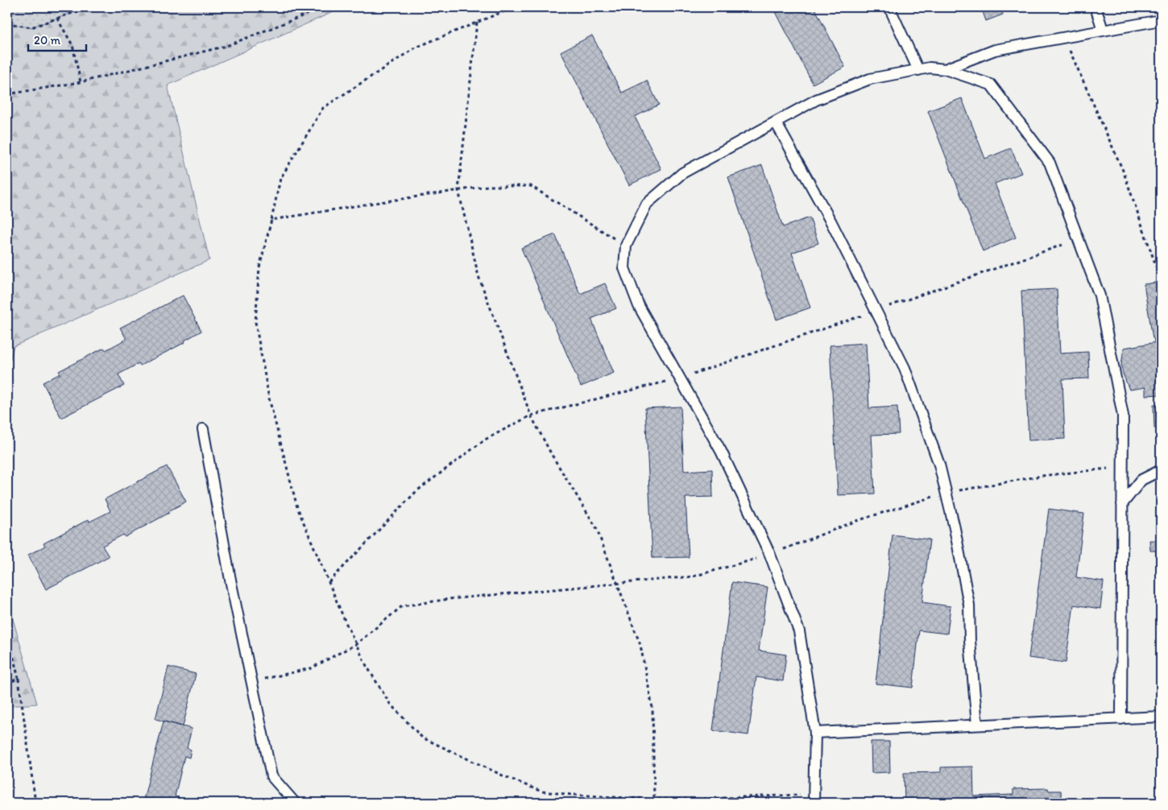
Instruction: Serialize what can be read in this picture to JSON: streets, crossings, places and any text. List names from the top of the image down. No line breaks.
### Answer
{"scale_bar":"20 m"}
